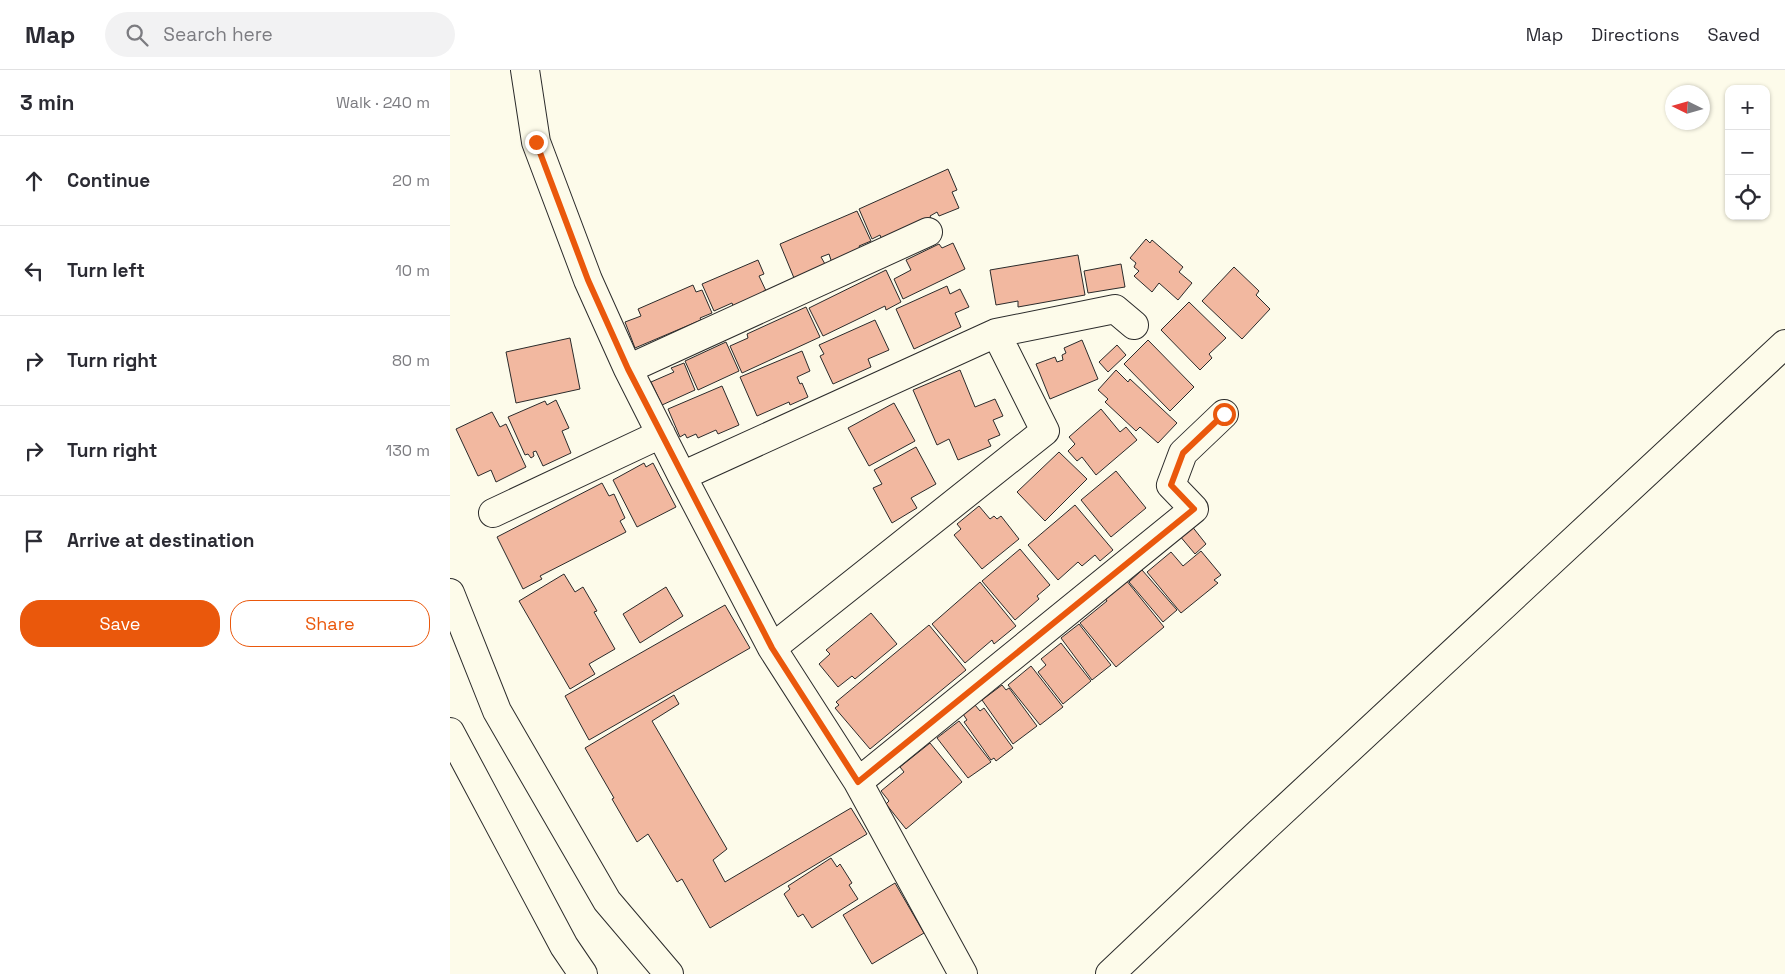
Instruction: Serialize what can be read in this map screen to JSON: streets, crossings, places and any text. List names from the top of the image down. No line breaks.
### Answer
{"north":"left","page":{"header":"Map","search":"Search here","nav":["Map","Directions","Saved"],"heading":["3 min","Walk · 240 m"],"map_buttons":["+","−"],"list":[["Continue","20 m"],["Turn left","10 m"],["Turn right","80 m"],["Turn right","130 m"],"Arrive at destination"],"buttons":["Save","Share"]}}
